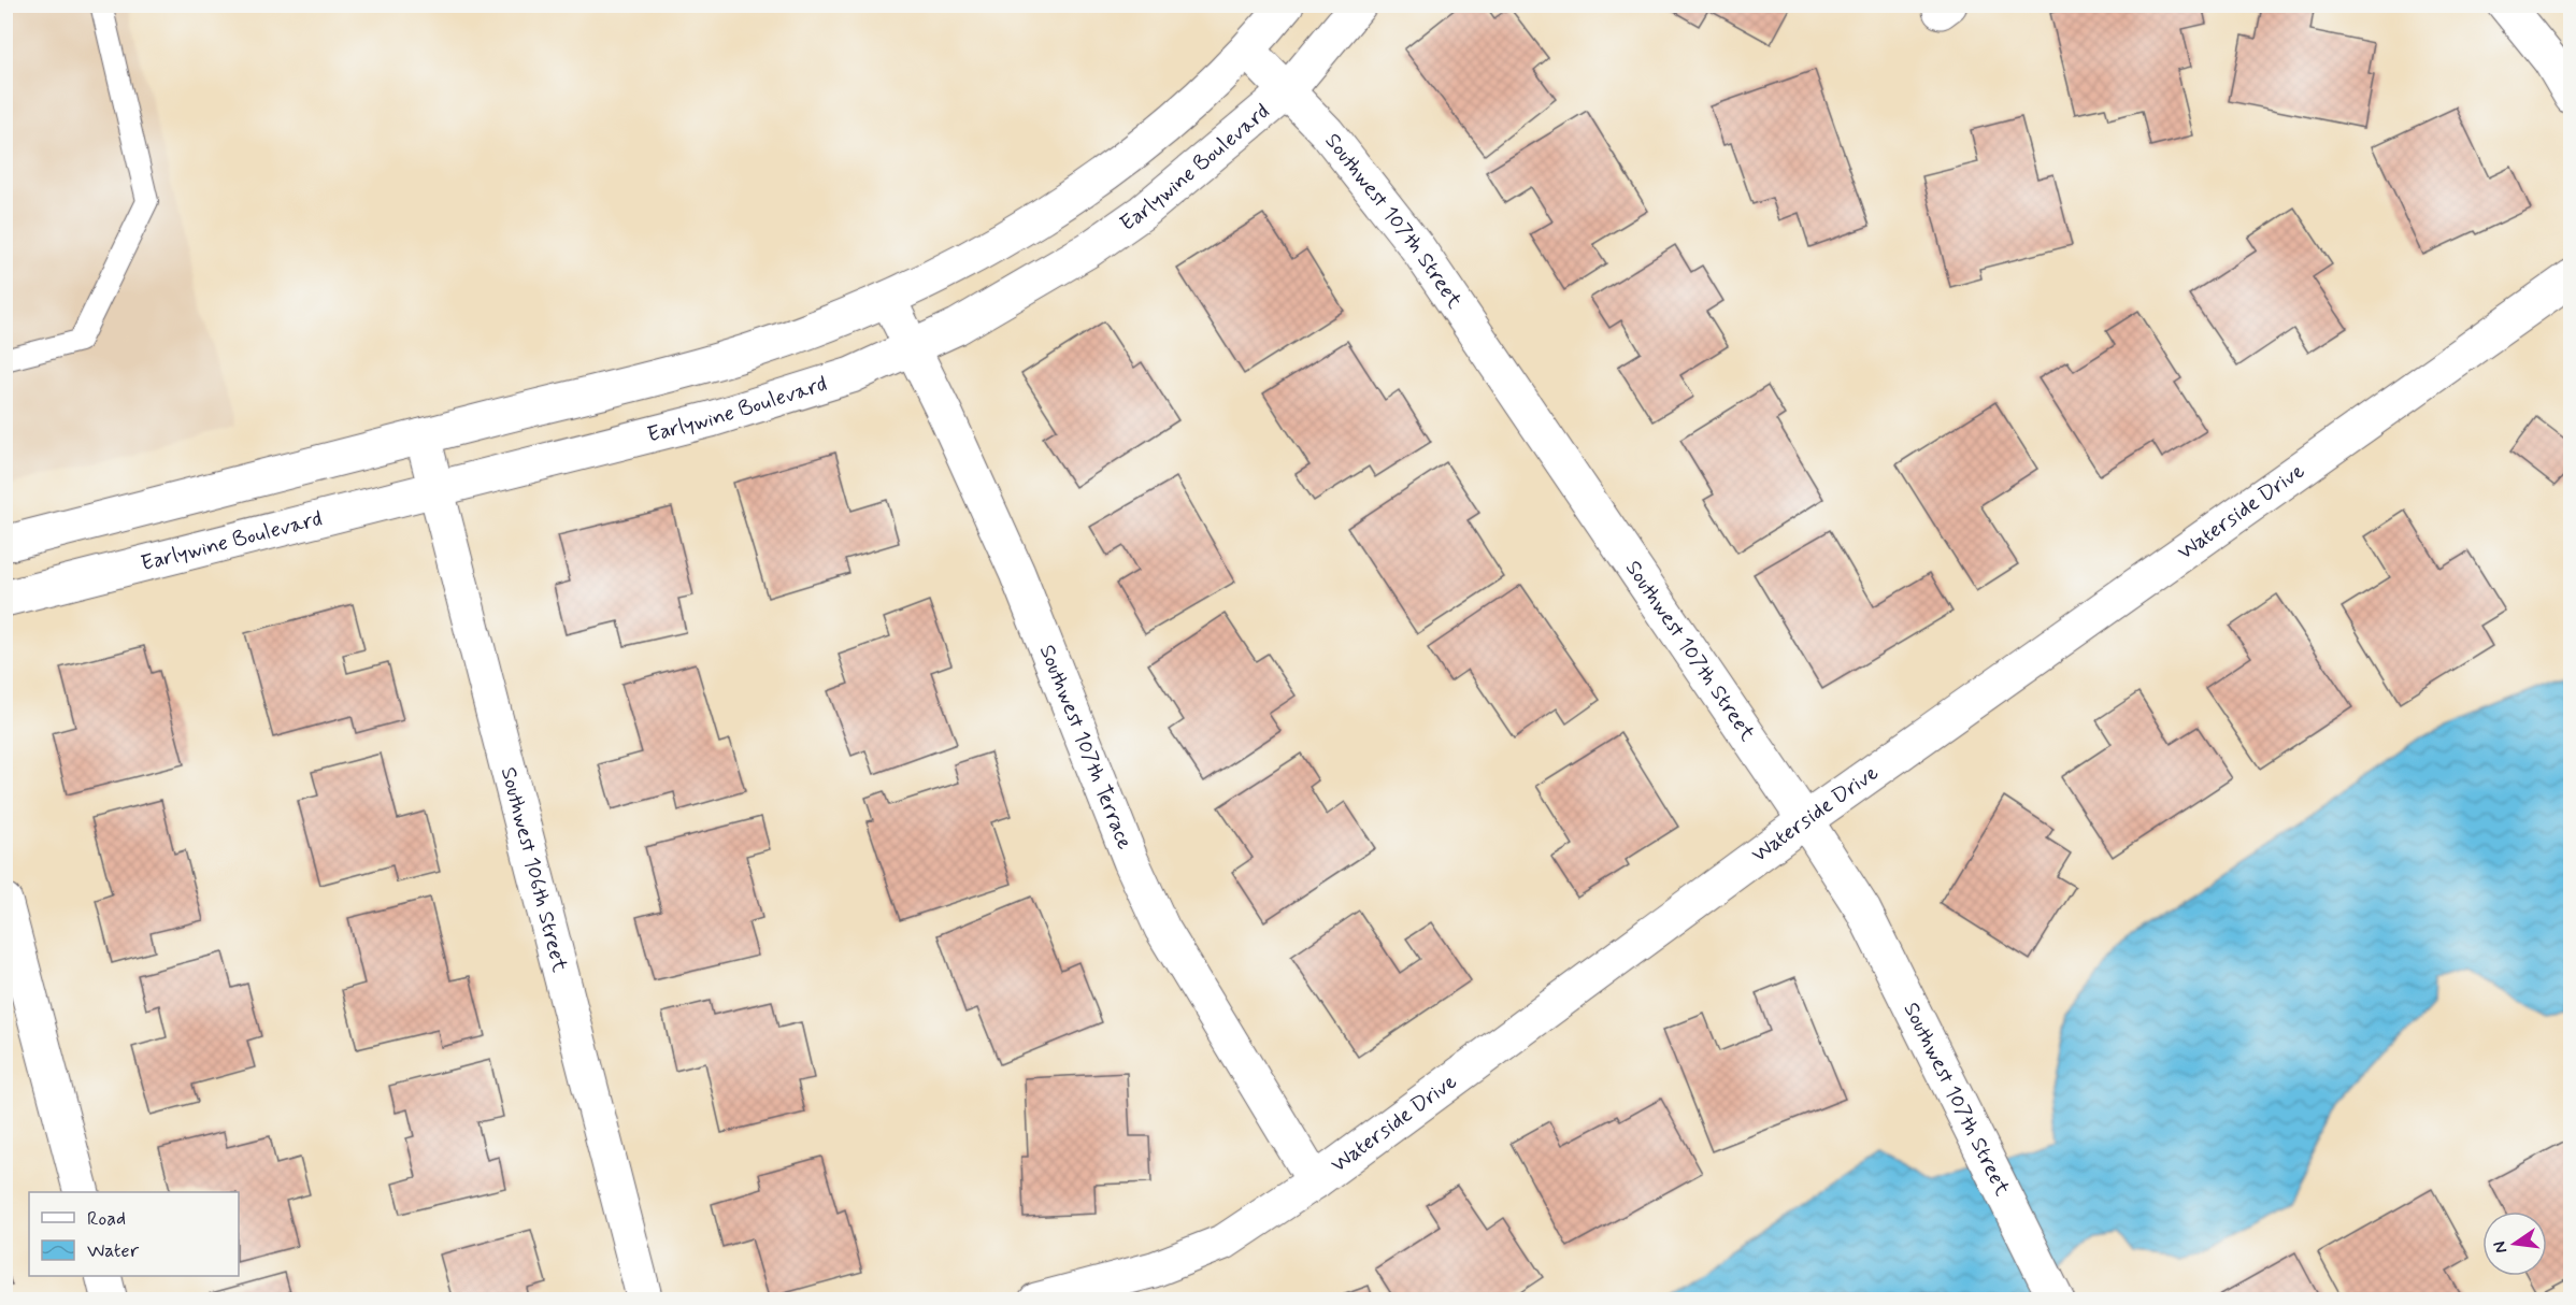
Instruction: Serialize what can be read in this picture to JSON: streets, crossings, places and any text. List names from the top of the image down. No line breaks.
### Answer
{"streets":{"street":["Earlywine Boulevard","Southwest 107th Street","Waterside Drive","Southwest 107th Terrace","Southwest 106th Street"]},"crossings":[["Earlywine Boulevard","Southwest 107th Street"],["Earlywine Boulevard","Southwest 107th Terrace"],["Earlywine Boulevard","Southwest 106th Street"],["Southwest 107th Street","Waterside Drive"],["Waterside Drive","Southwest 107th Terrace"]],"legend":["Road","Water"],"north":"left"}
